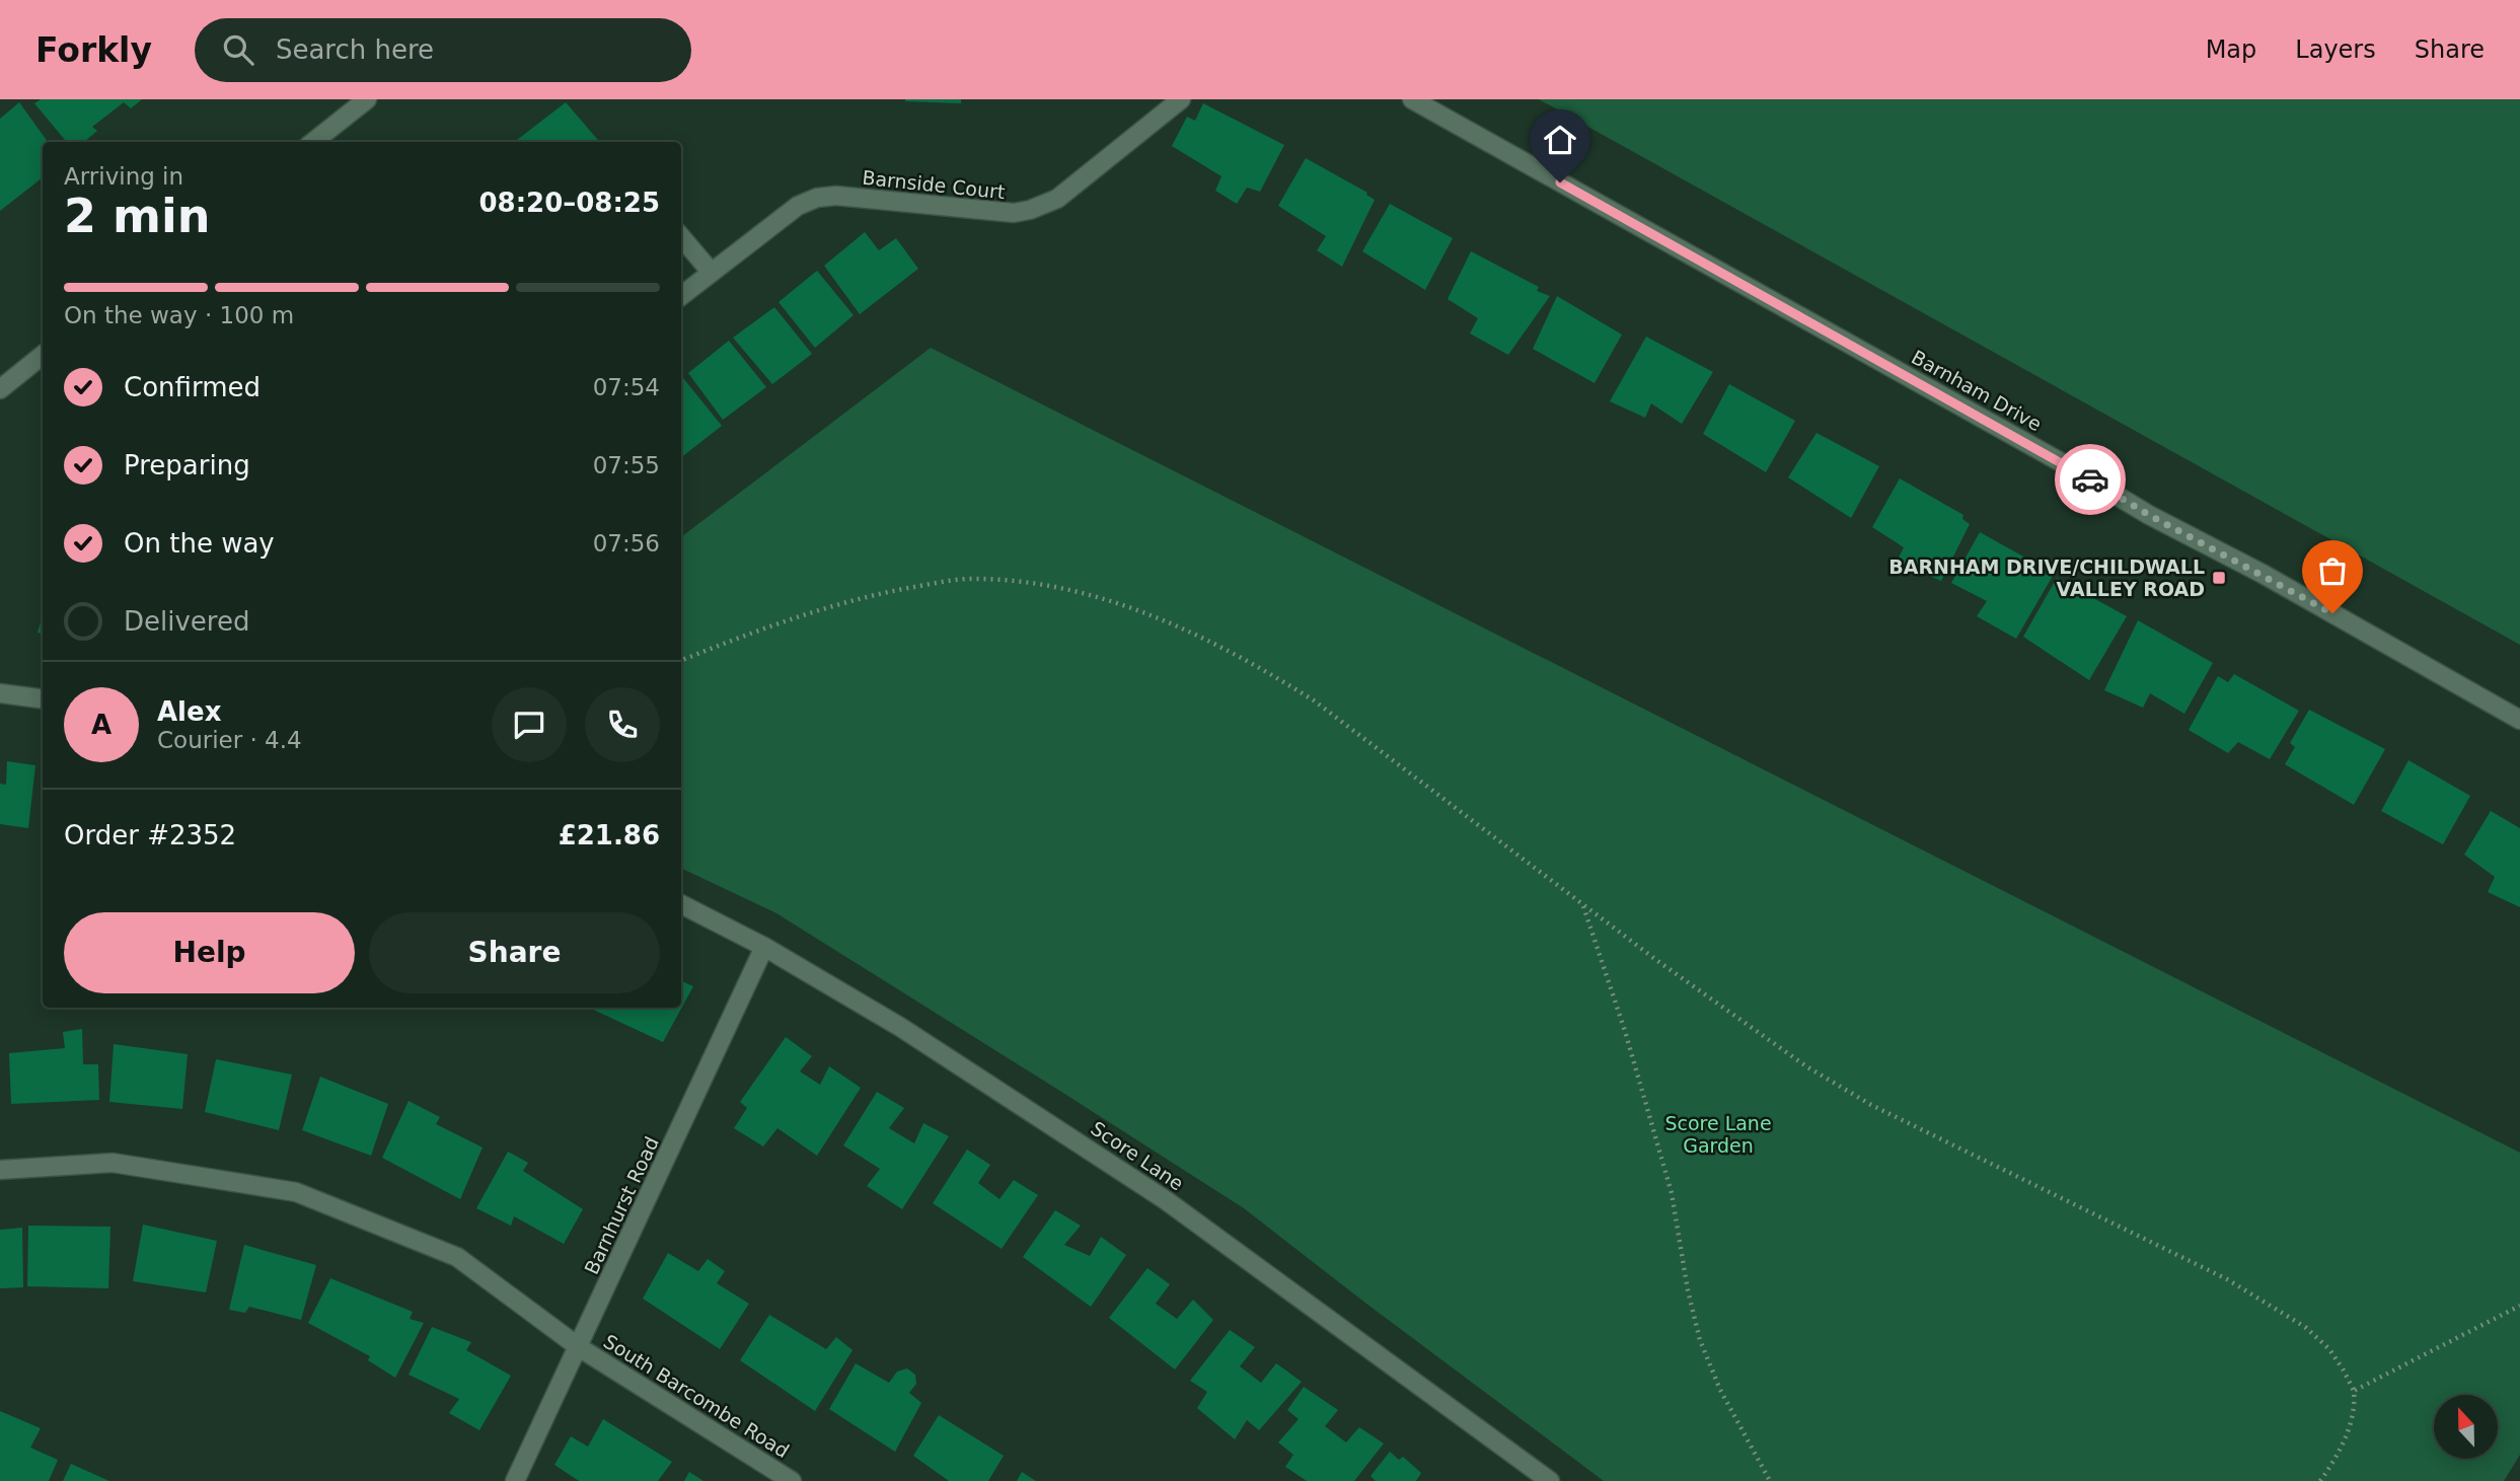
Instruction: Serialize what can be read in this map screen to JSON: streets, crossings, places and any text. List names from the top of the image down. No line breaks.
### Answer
{"streets":{"street":["Barnside Court","Barnham Drive","Score Lane","Barnhurst Road","South Barcombe Road"]},"crossings":[["Score Lane","Barnhurst Road"],["Barnhurst Road","South Barcombe Road"]],"parks":["Score Lane Garden"],"places":{"transit":["BARNHAM DRIVE/CHILDWALL VALLEY ROAD"]},"north":"top","page":{"header":"Forkly","search":"Search here","nav":["Map","Layers","Share"],"heading":["2 min","Arriving in","08:20–08:25"],"panel":["Alex","Courier · 4.4","Order #2352","£21.86"],"bar":"On the way · 100 m","list":[["Confirmed","07:54"],["Preparing","07:55"],["On the way","07:56"],"Delivered"],"round":"A","buttons":["Help","Share"]}}
